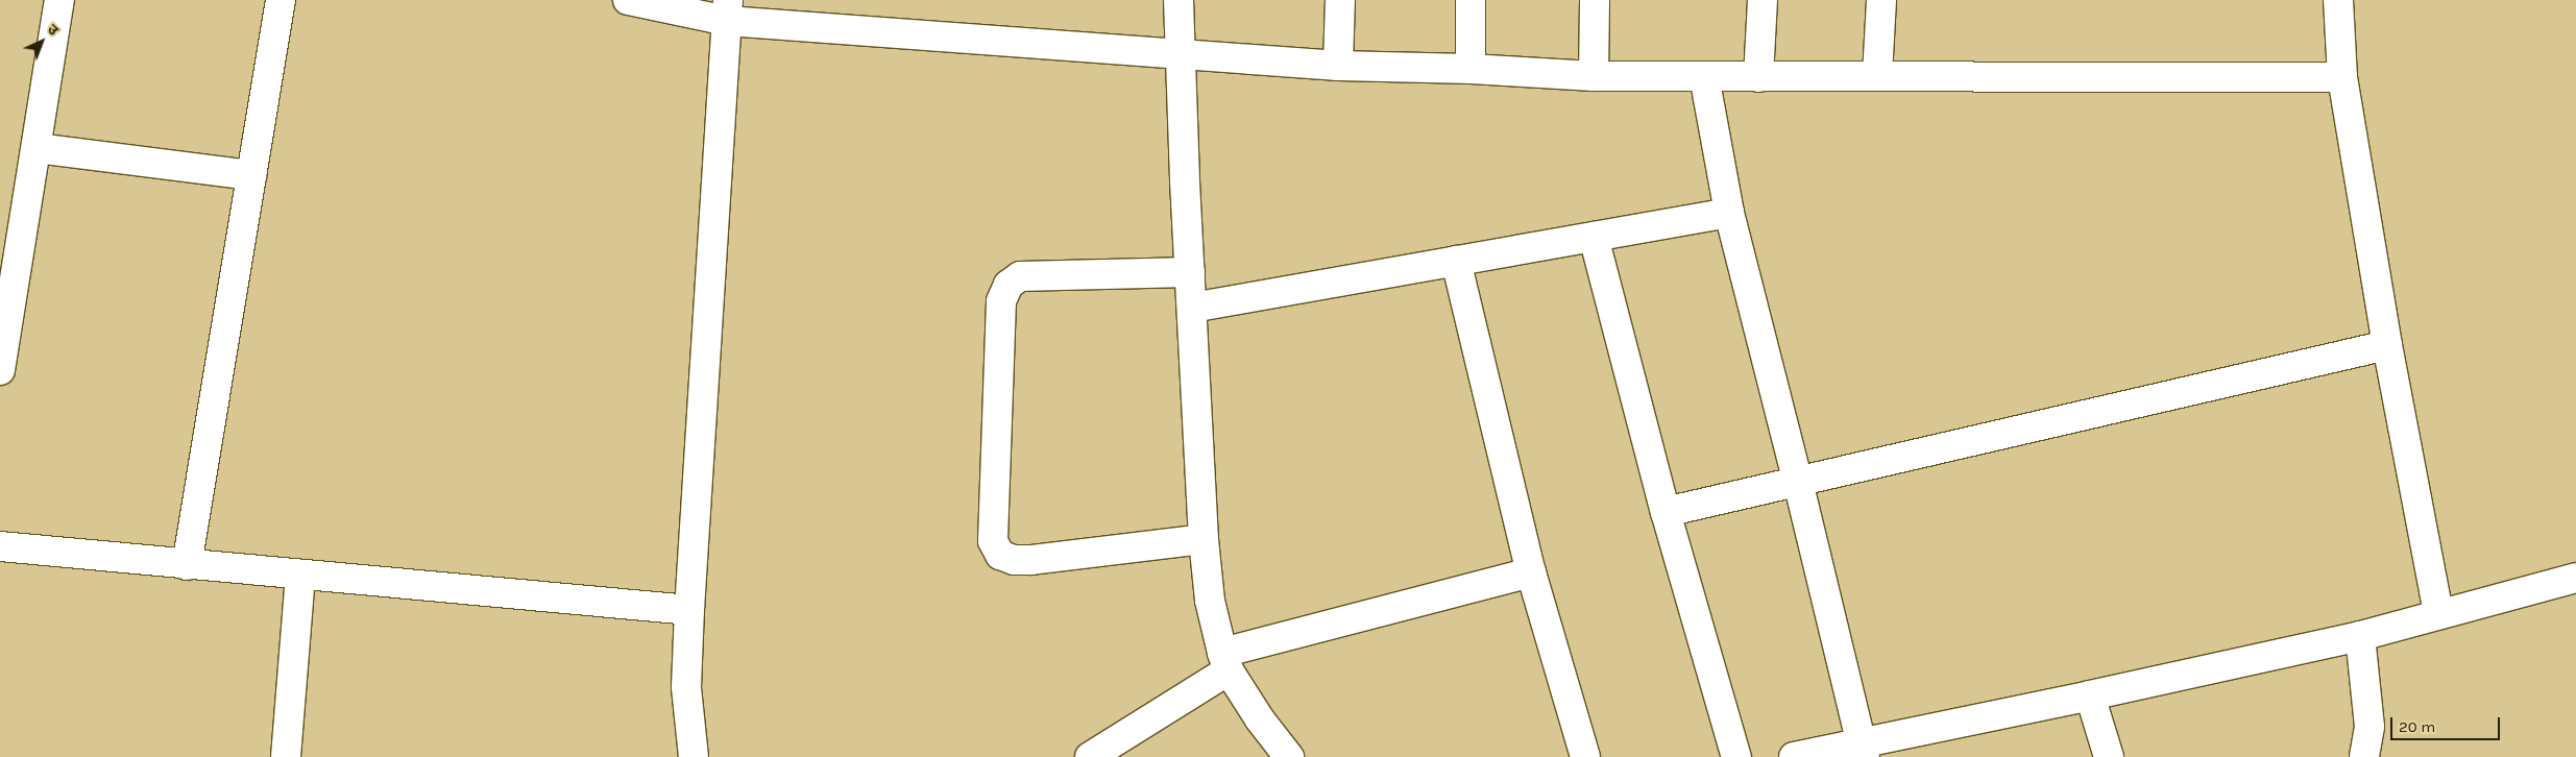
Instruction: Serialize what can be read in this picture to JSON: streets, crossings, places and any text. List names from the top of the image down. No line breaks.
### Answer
{"scale_bar":"20 m","north":"top right"}
